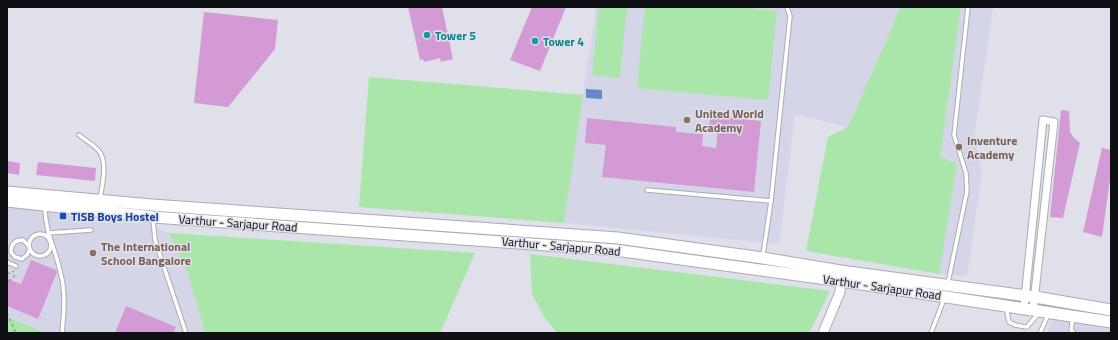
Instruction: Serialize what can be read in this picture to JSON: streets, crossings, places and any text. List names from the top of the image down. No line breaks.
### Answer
{"streets":{"main road":["Varthur - Sarjapur Road"]},"places":{"other":["Tower 5","Tower 4","United World Academy","Inventure Academy","The International School Bangalore"],"transit":["TISB Boys Hostel"]}}
